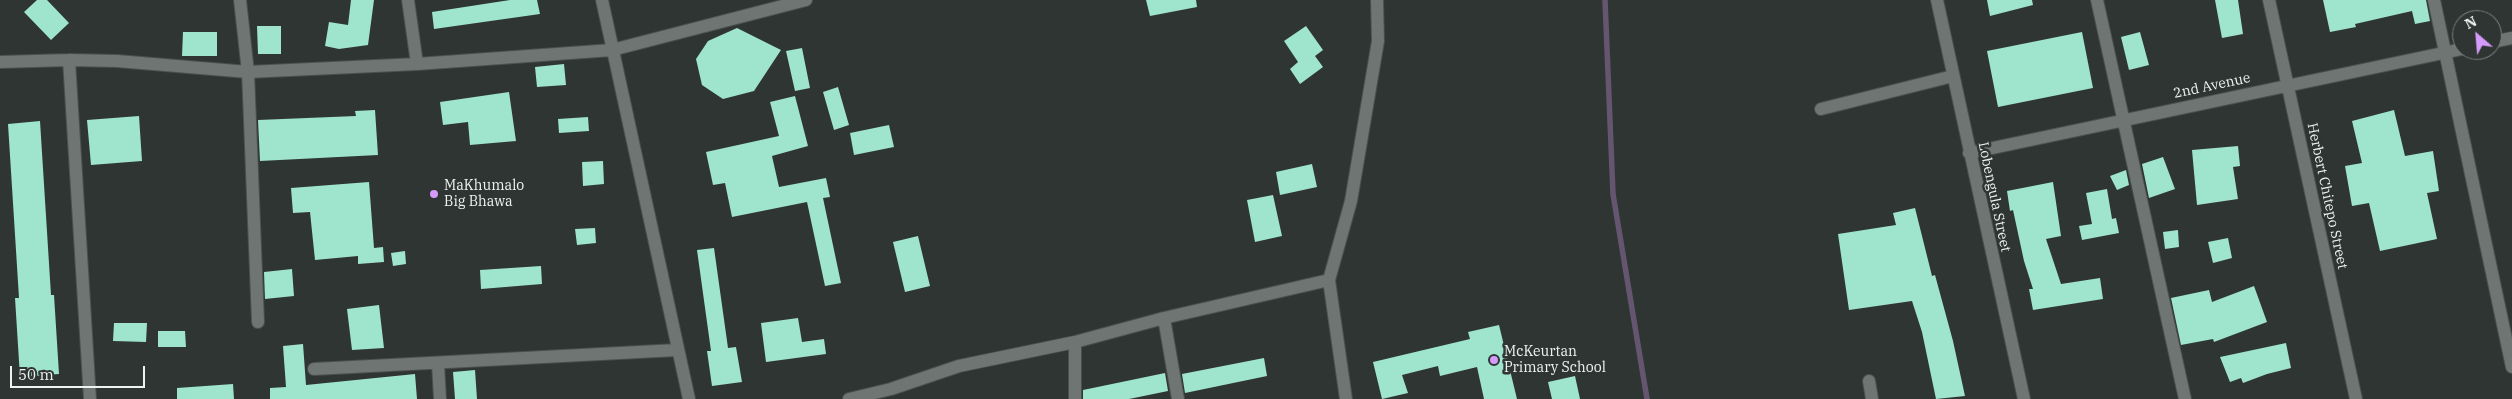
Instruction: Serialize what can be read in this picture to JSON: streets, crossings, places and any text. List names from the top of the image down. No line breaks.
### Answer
{"streets":{"street":["2nd Avenue","Herbert Chitepo Street","Lobengula Street"]},"crossings":[["2nd Avenue","Herbert Chitepo Street"],["2nd Avenue","Lobengula Street"]],"places":["MaKhumalo Big Bhawa","McKeurtan Primary School"],"scale_bar":"50 m","north":"top left"}
